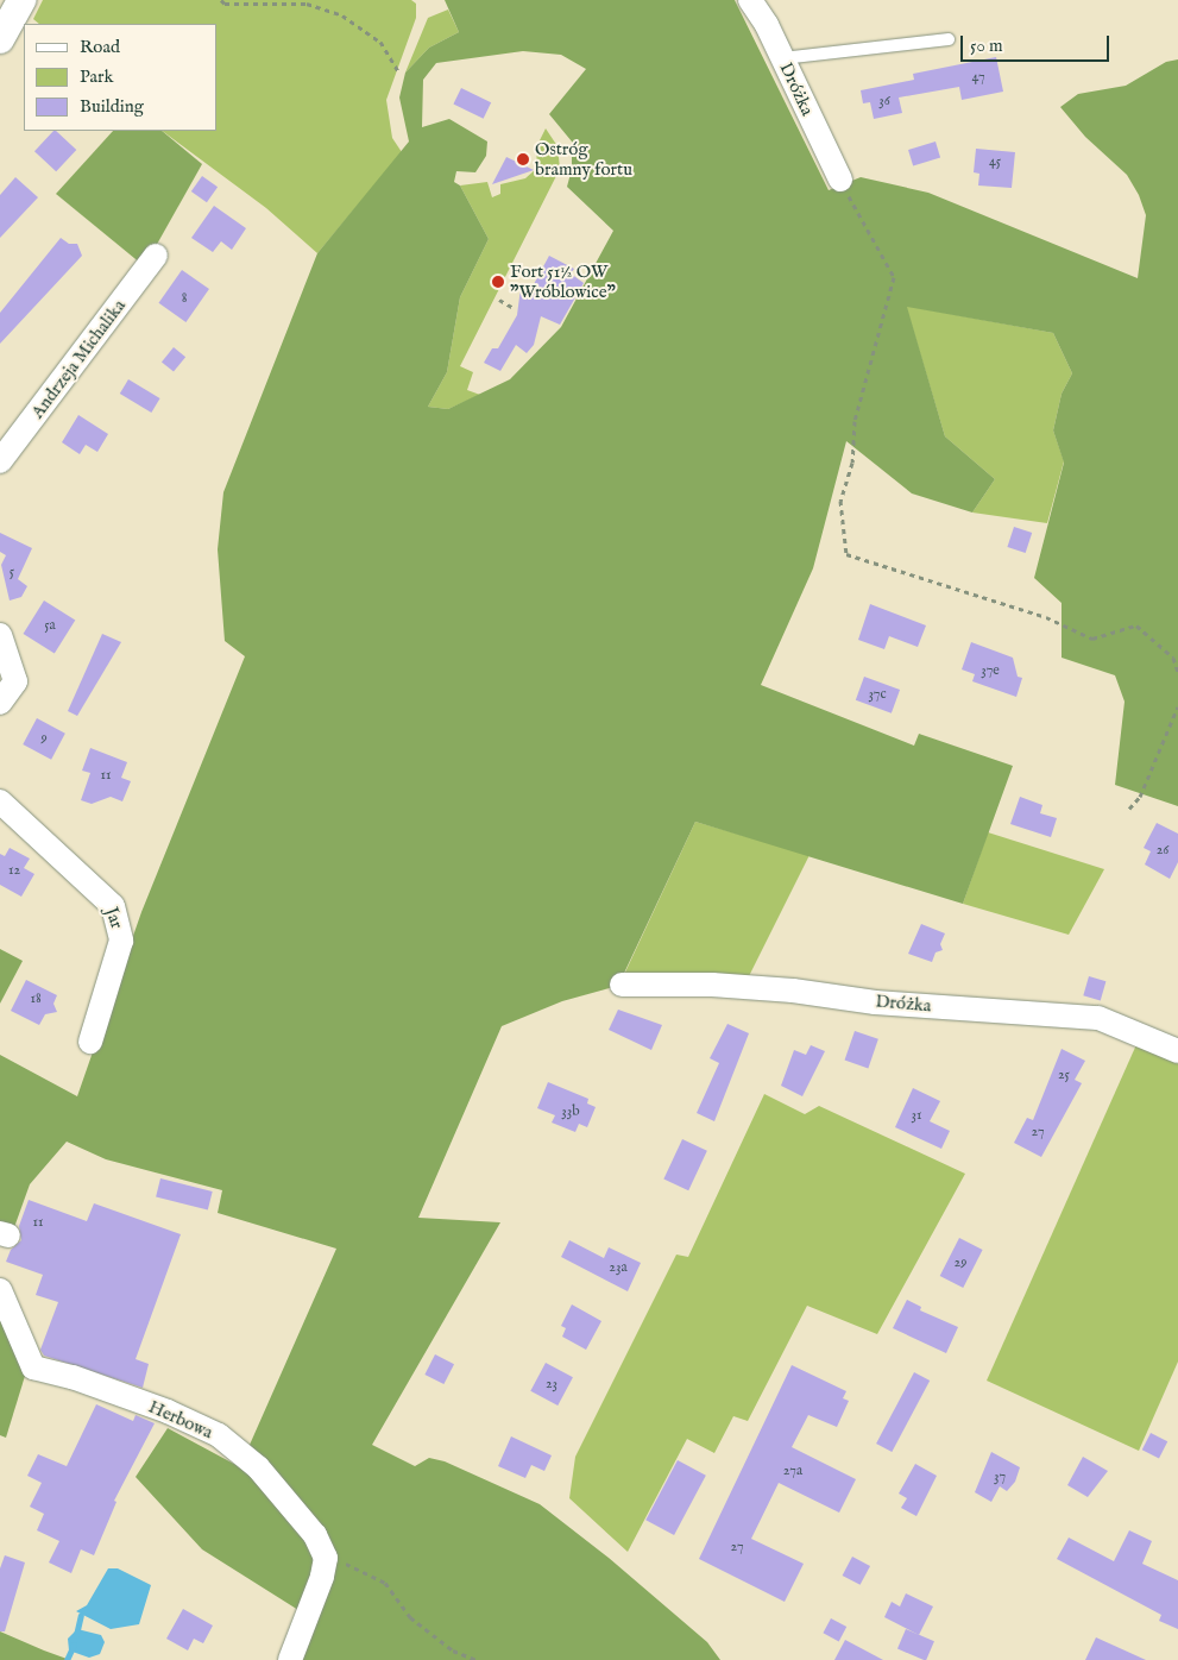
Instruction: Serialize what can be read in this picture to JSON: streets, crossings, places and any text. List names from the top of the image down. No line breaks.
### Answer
{"streets":{"street":["Dróżka","Andrzeja Michalika","Jar","Herbowa"]},"places":["Ostróg bramny fortu","Fort 51½ OW \"Wróblowice\""],"house_numbers":["47","36","45","8","5","5a","37e","37c","9","11","26","12","18","25","33b","31","27","11","29","23a","23","27a","37","27"],"legend":["Road","Park","Building"],"scale_bar":"50 m"}
